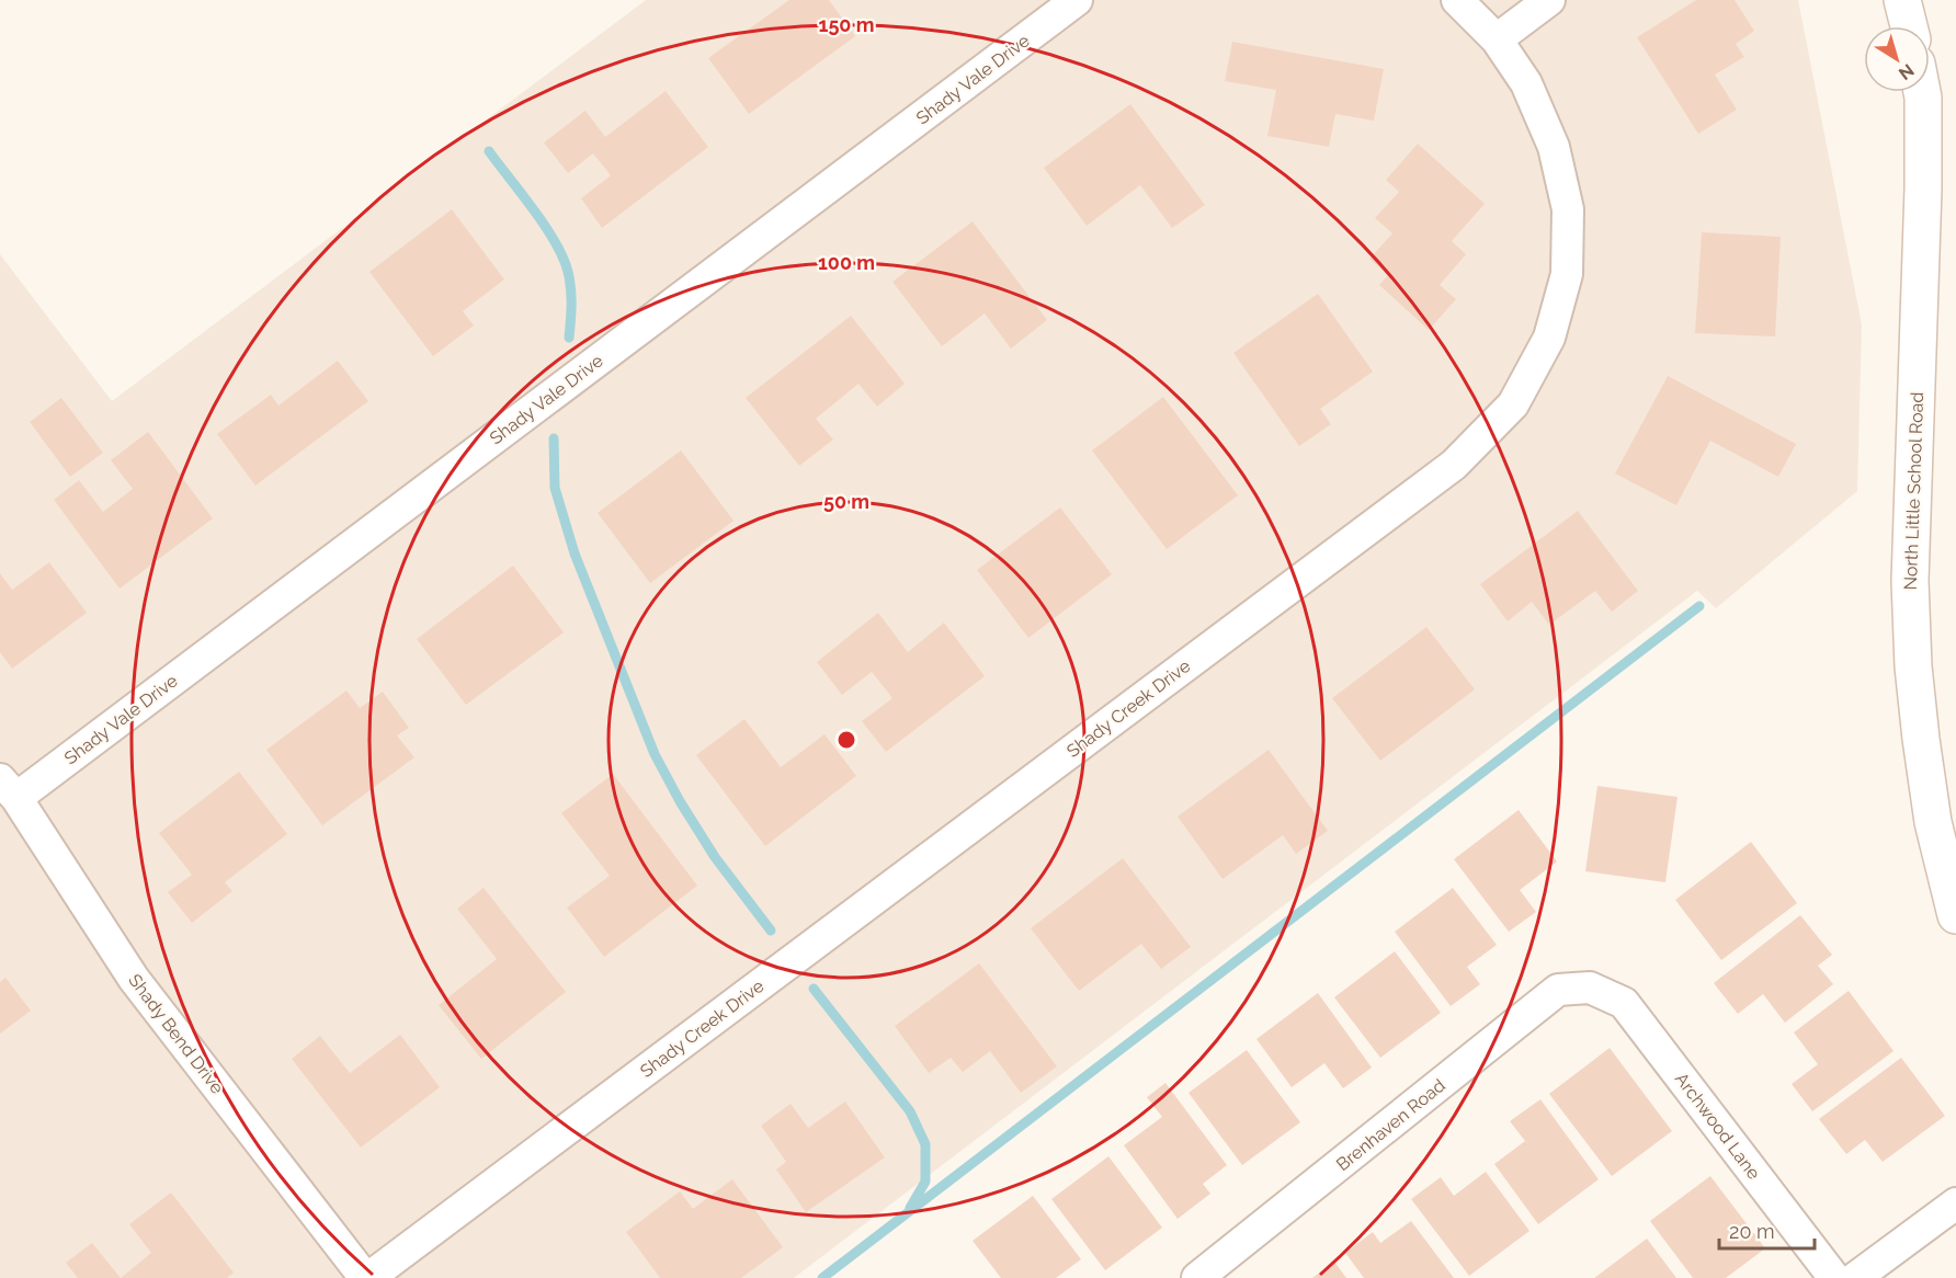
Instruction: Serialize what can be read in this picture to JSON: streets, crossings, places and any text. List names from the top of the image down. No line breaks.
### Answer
{"streets":{"main road":["North Little School Road"],"street":["Shady Vale Drive","Shady Creek Drive","Shady Bend Drive","Brenhaven Road","Archwood Lane"]},"crossings":[["Shady Vale Drive","Shady Bend Drive"],["Shady Creek Drive","Shady Bend Drive"],["Brenhaven Road","Archwood Lane"]],"scale_bar":"20 m","north":"bottom right","rings":["150 m","100 m","50 m"]}
